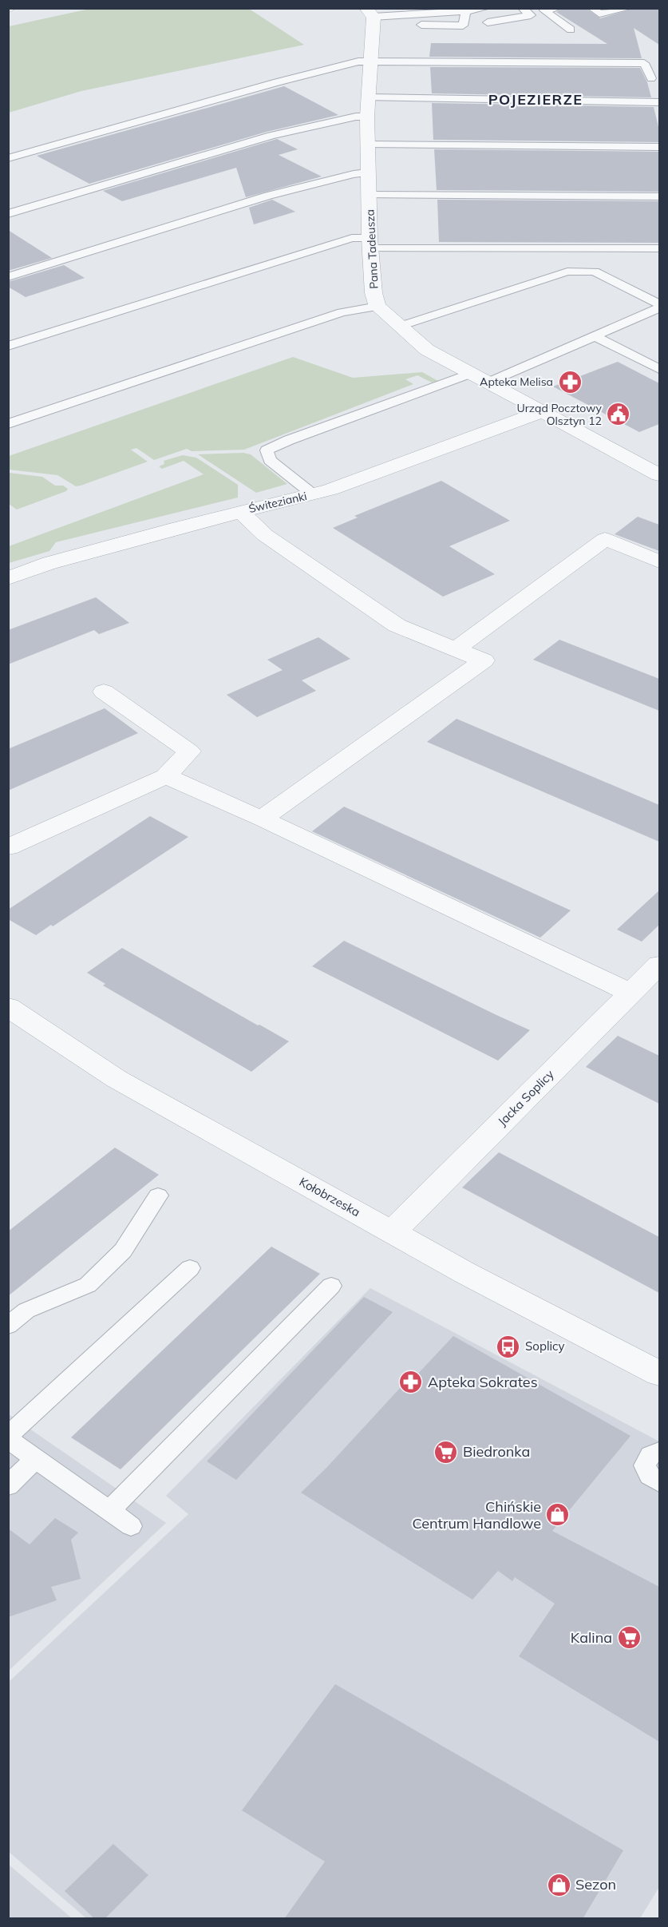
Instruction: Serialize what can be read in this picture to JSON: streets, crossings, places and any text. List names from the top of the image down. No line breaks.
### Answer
{"streets":{"street":["Pana Tadeusza","Świtezianki","Jacka Soplicy","Kołobrzeska"]},"crossings":[["Pana Tadeusza","Świtezianki"],["Jacka Soplicy","Kołobrzeska"]],"districts":["POJEZIERZE"],"places":{"pharmacy":["Apteka Melisa","Apteka Sokrates"],"public building":["Urząd Pocztowy Olsztyn 12"],"bus stop":["Soplicy"],"supermarket":["Biedronka","Kalina"],"shop":["Chińskie Centrum Handlowe","Sezon"]}}
